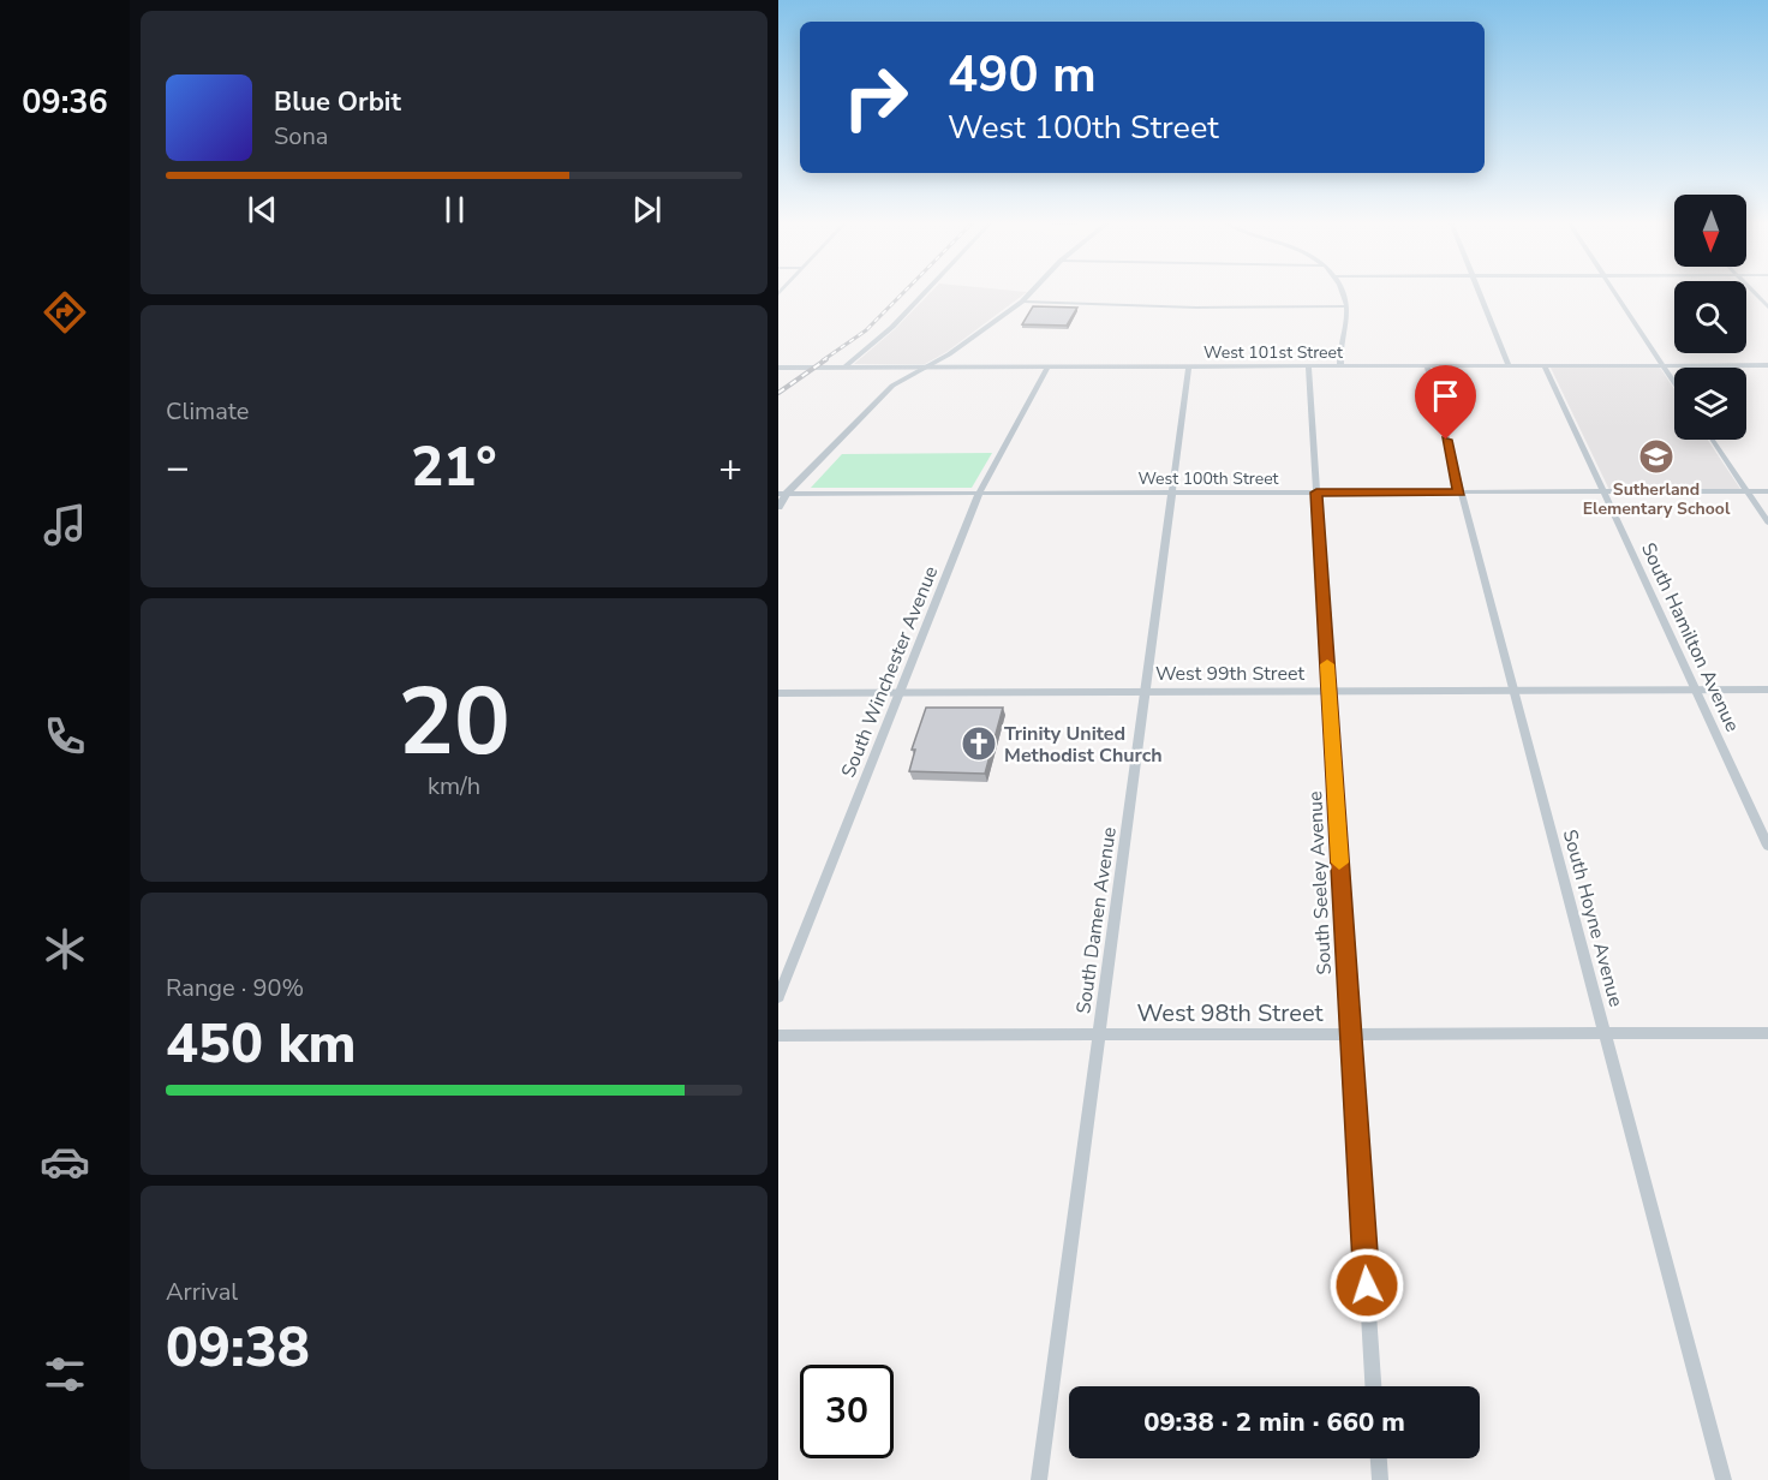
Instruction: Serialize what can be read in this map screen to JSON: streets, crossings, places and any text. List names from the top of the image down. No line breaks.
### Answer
{"streets":{"street":["West 101st Street","West 100th Street","South Hamilton Avenue","South Winchester Avenue","West 99th Street","South Seeley Avenue","South Hoyne Avenue","South Damen Avenue","West 98th Street"]},"crossings":[["West 101st Street","South Hamilton Avenue"],["West 101st Street","South Winchester Avenue"],["West 101st Street","South Seeley Avenue"],["West 101st Street","South Hoyne Avenue"],["West 101st Street","South Damen Avenue"],["West 100th Street","South Hamilton Avenue"],["West 100th Street","South Winchester Avenue"],["West 100th Street","South Seeley Avenue"],["West 100th Street","South Hoyne Avenue"],["West 100th Street","South Damen Avenue"],["South Hamilton Avenue","West 99th Street"],["South Winchester Avenue","West 99th Street"],["West 99th Street","South Seeley Avenue"],["West 99th Street","South Hoyne Avenue"],["West 99th Street","South Damen Avenue"],["South Seeley Avenue","West 98th Street"],["South Hoyne Avenue","West 98th Street"],["South Damen Avenue","West 98th Street"]],"places":{"school or university":["Sutherland Elementary School"],"church":["Trinity United Methodist Church"]},"north":"bottom","page":{"tabs":"09:36","turn":["490 m","West 100th Street"],"song":["Blue Orbit","Sona"],"tile":["Climate",["20","km/h"],["Range · 90%","450 km"],["Arrival","09:38"]],"heat":["−","21°","+"],"limit":"30","trip":"09:38 · 2 min · 660 m"}}
